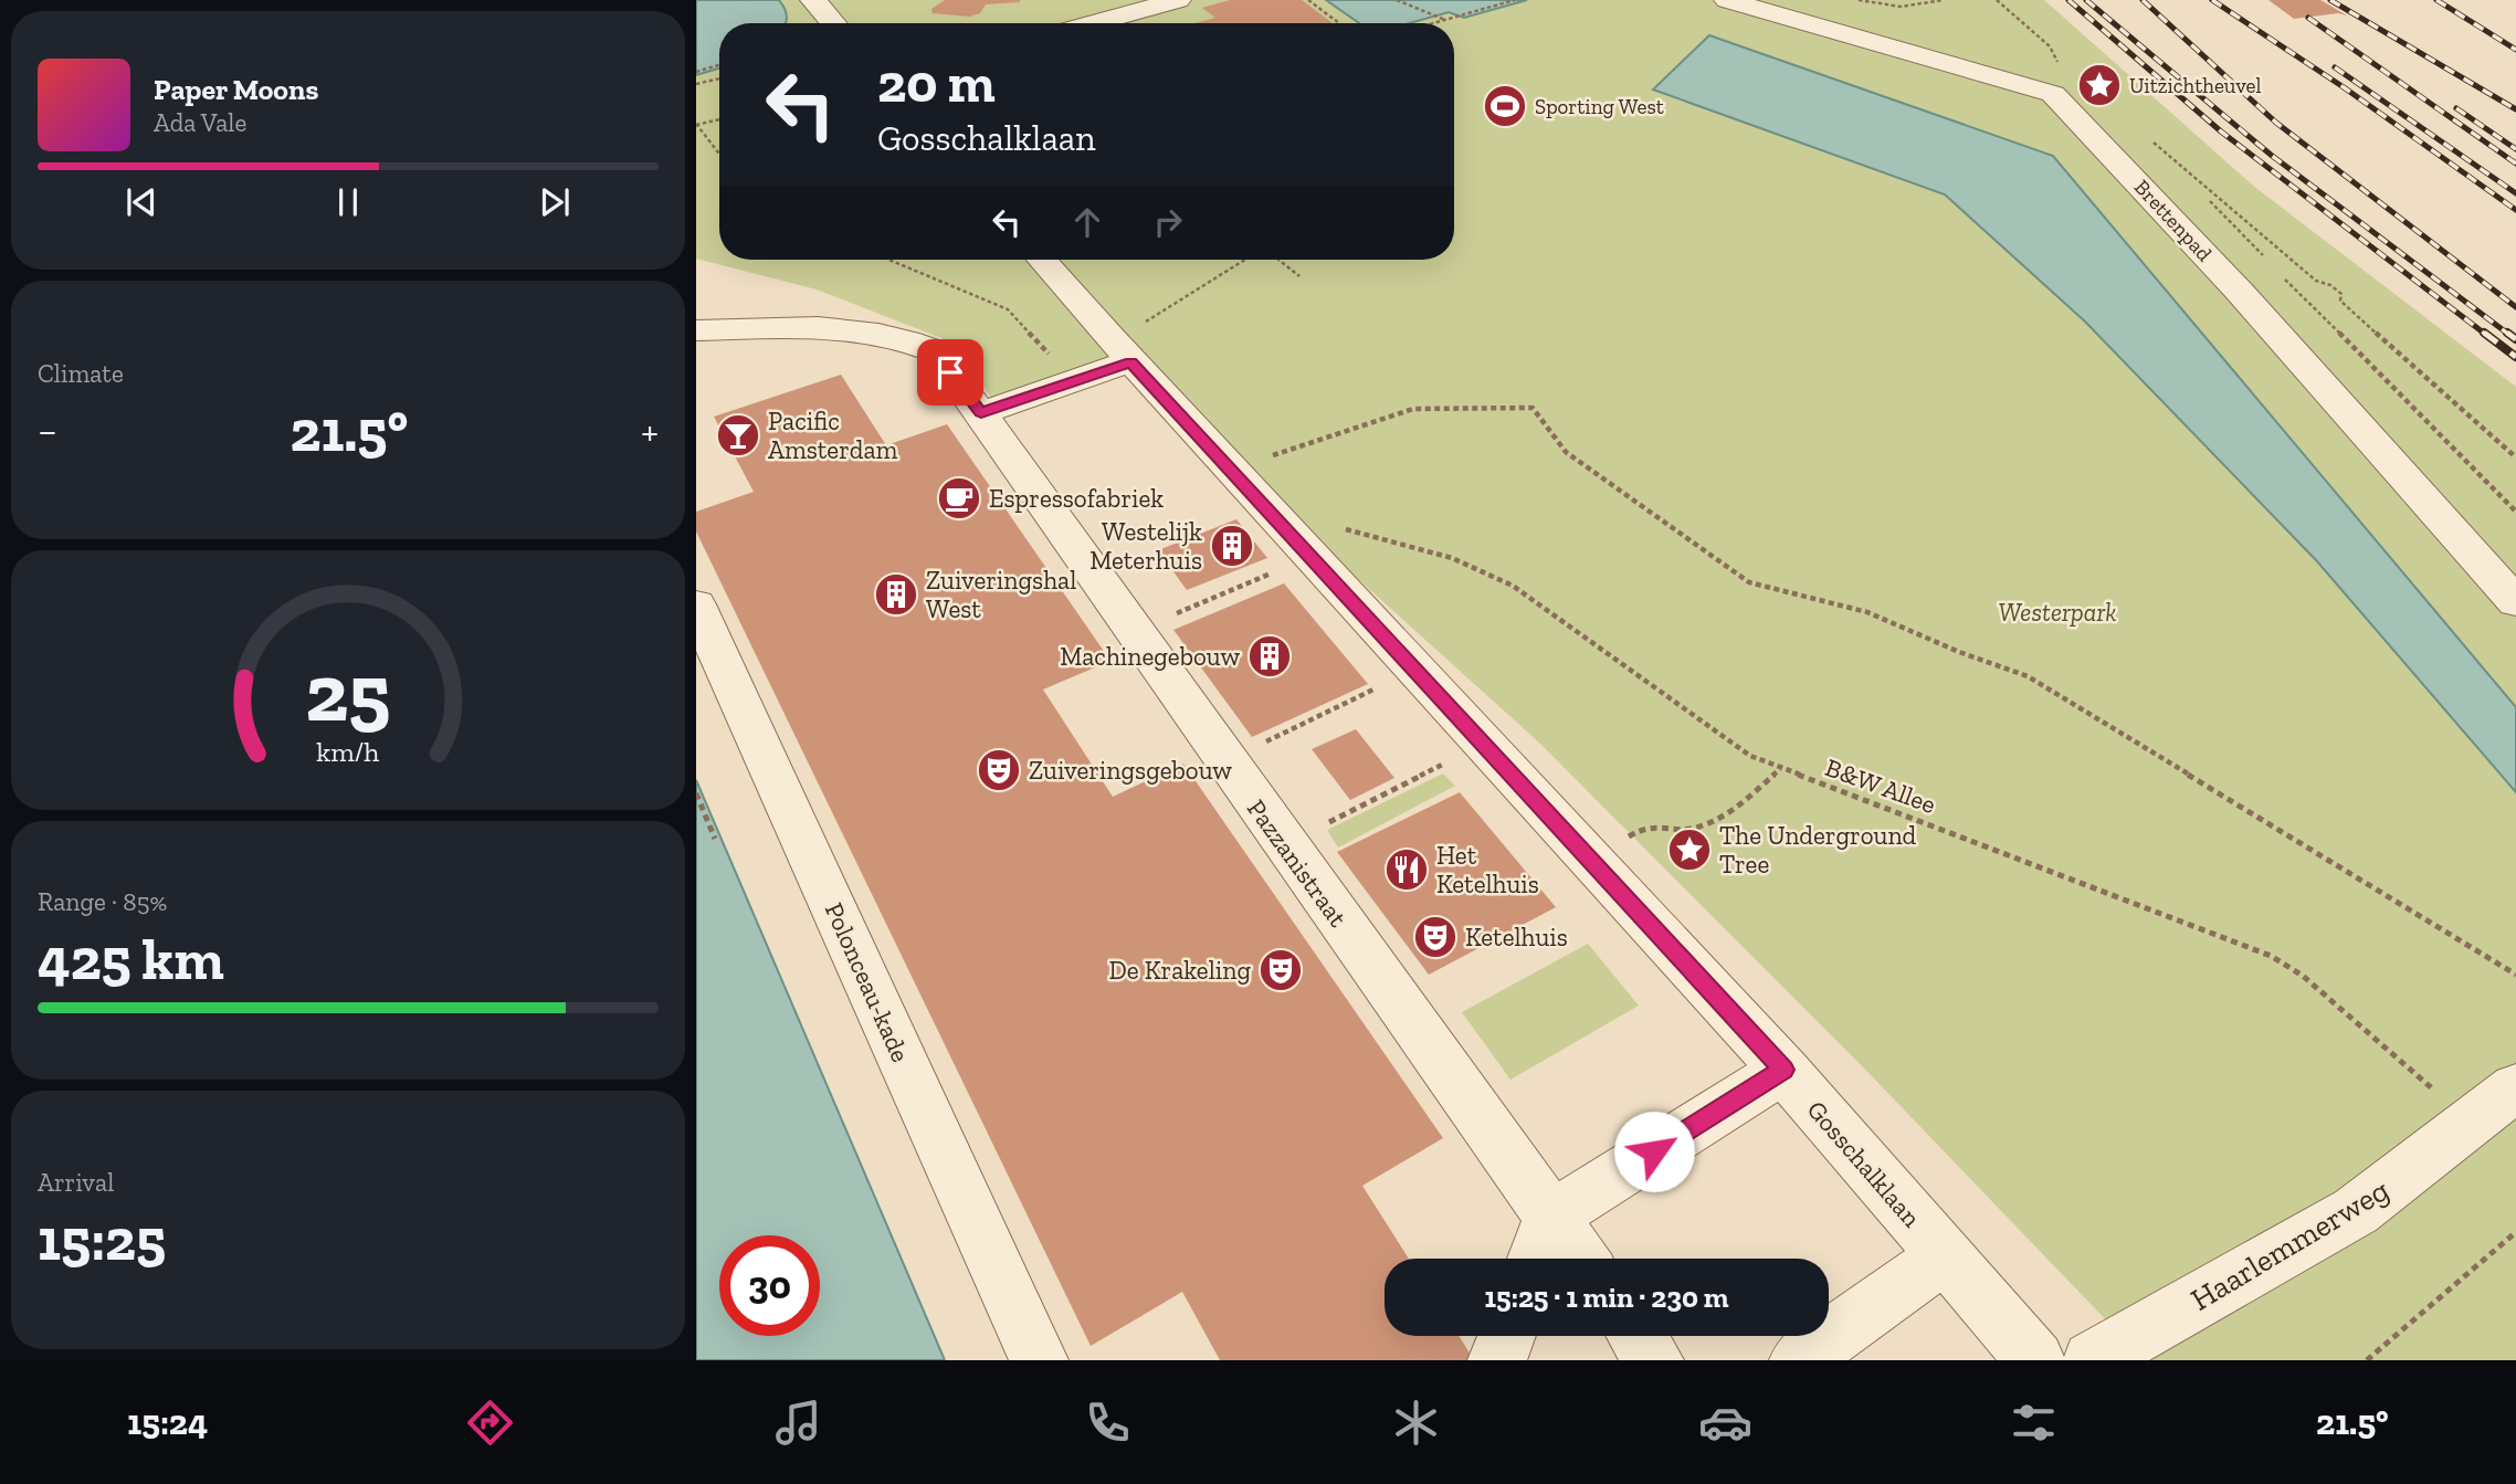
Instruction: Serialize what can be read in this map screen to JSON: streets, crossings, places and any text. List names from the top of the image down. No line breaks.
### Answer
{"streets":{"street":["Brettenpad","Pazzanistraat","Polonceau-kade","Gosschalklaan","Haarlemmerweg"],"path":["B&W Allee"]},"crossings":[["B&W Allee","Gosschalklaan"],["B&W Allee","Haarlemmerweg"]],"parks":["Westerpark"],"places":{"place":["Uitzichtheuvel","The Underground Tree"],"sports":["Sporting West"],"bar":["Pacific Amsterdam"],"cafe":["Espressofabriek"],"building":["Westelijk Meterhuis","Zuiveringshal West","Machinegebouw"],"theatre":["Zuiveringsgebouw","Ketelhuis","De Krakeling"],"restaurant":["Het Ketelhuis"]},"page":{"turn":["20 m","Gosschalklaan"],"song":["Paper Moons","Ada Vale"],"tile":["Climate",["Range · 85%","425 km"],["Arrival","15:25"]],"heat":["−","21.5°","+"],"limit":"30","trip":"15:25 · 1 min · 230 m","tabs":["15:24","21.5°"],"gauge":["25","km/h"]}}
